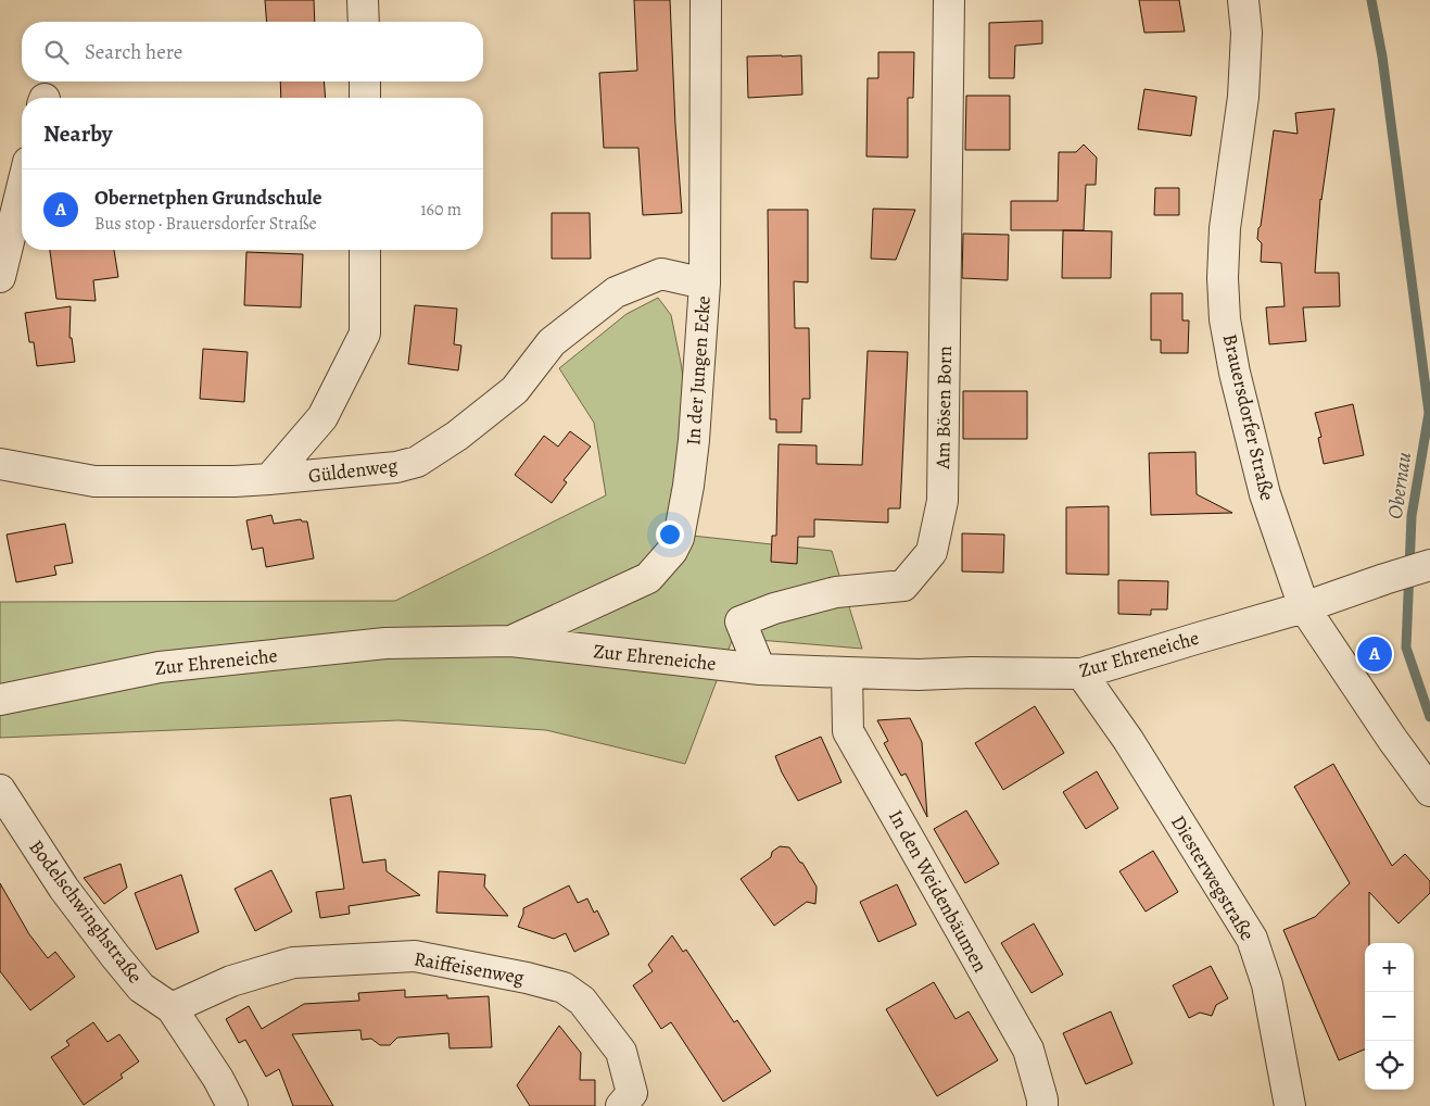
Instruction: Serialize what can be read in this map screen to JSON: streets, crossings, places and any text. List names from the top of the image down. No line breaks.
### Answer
{"streets":{"street":["In der Jungen Ecke","Am Bösen Born","Brauersdorfer Straße","Güldenweg","Zur Ehreneiche","Diesterwegstraße","In den Weidenbäumen","Bodelschwinghstraße","Raiffeisenweg"]},"crossings":[["In der Jungen Ecke","Güldenweg"],["In der Jungen Ecke","Zur Ehreneiche"],["Am Bösen Born","Zur Ehreneiche"],["Brauersdorfer Straße","Zur Ehreneiche"],["Zur Ehreneiche","Diesterwegstraße"],["Zur Ehreneiche","In den Weidenbäumen"],["Bodelschwinghstraße","Raiffeisenweg"]],"water":["Obernau"],"page":{"search":"Search here","heading":"Nearby","list":[{"mark":"A","name":"Obernetphen Grundschule","note":"Bus stop · Brauersdorfer Straße","value":"160 m"}],"pins":"A","map_buttons":["+","−"]}}
